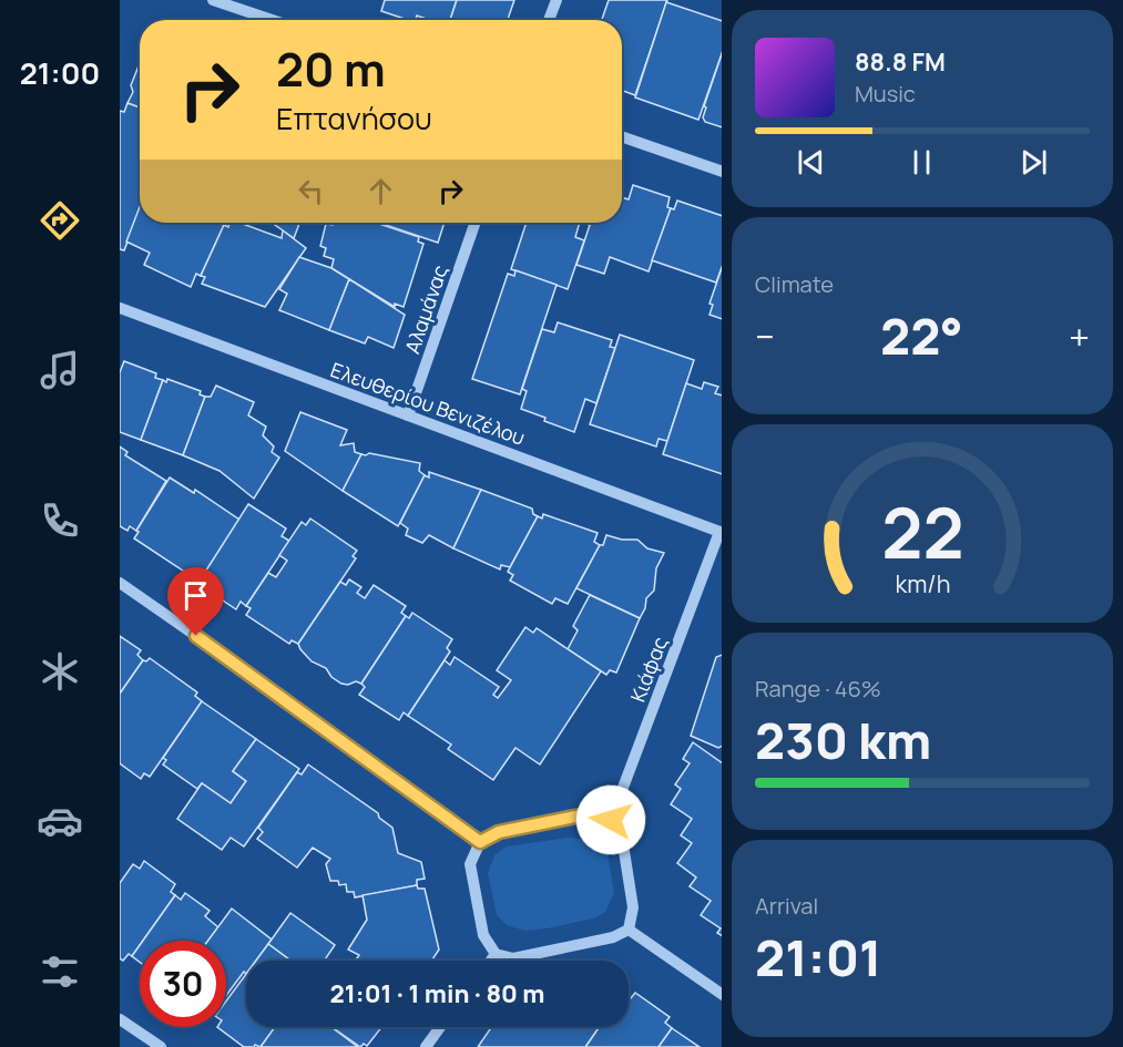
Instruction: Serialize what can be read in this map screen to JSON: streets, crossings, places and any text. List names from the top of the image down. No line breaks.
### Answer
{"streets":{"street":["Αλαμάνας","Ελευθερίου Βενιζέλου","Κιάφας"]},"crossings":[["Αλαμάνας","Ελευθερίου Βενιζέλου"],["Ελευθερίου Βενιζέλου","Κιάφας"]],"page":{"tabs":"21:00","turn":["20 m","Επτανήσου"],"song":["88.8 FM","Music"],"tile":["Climate",["Range · 46%","230 km"],["Arrival","21:01"]],"heat":["−","22°","+"],"limit":"30","trip":"21:01 · 1 min · 80 m","gauge":["22","km/h"]}}
